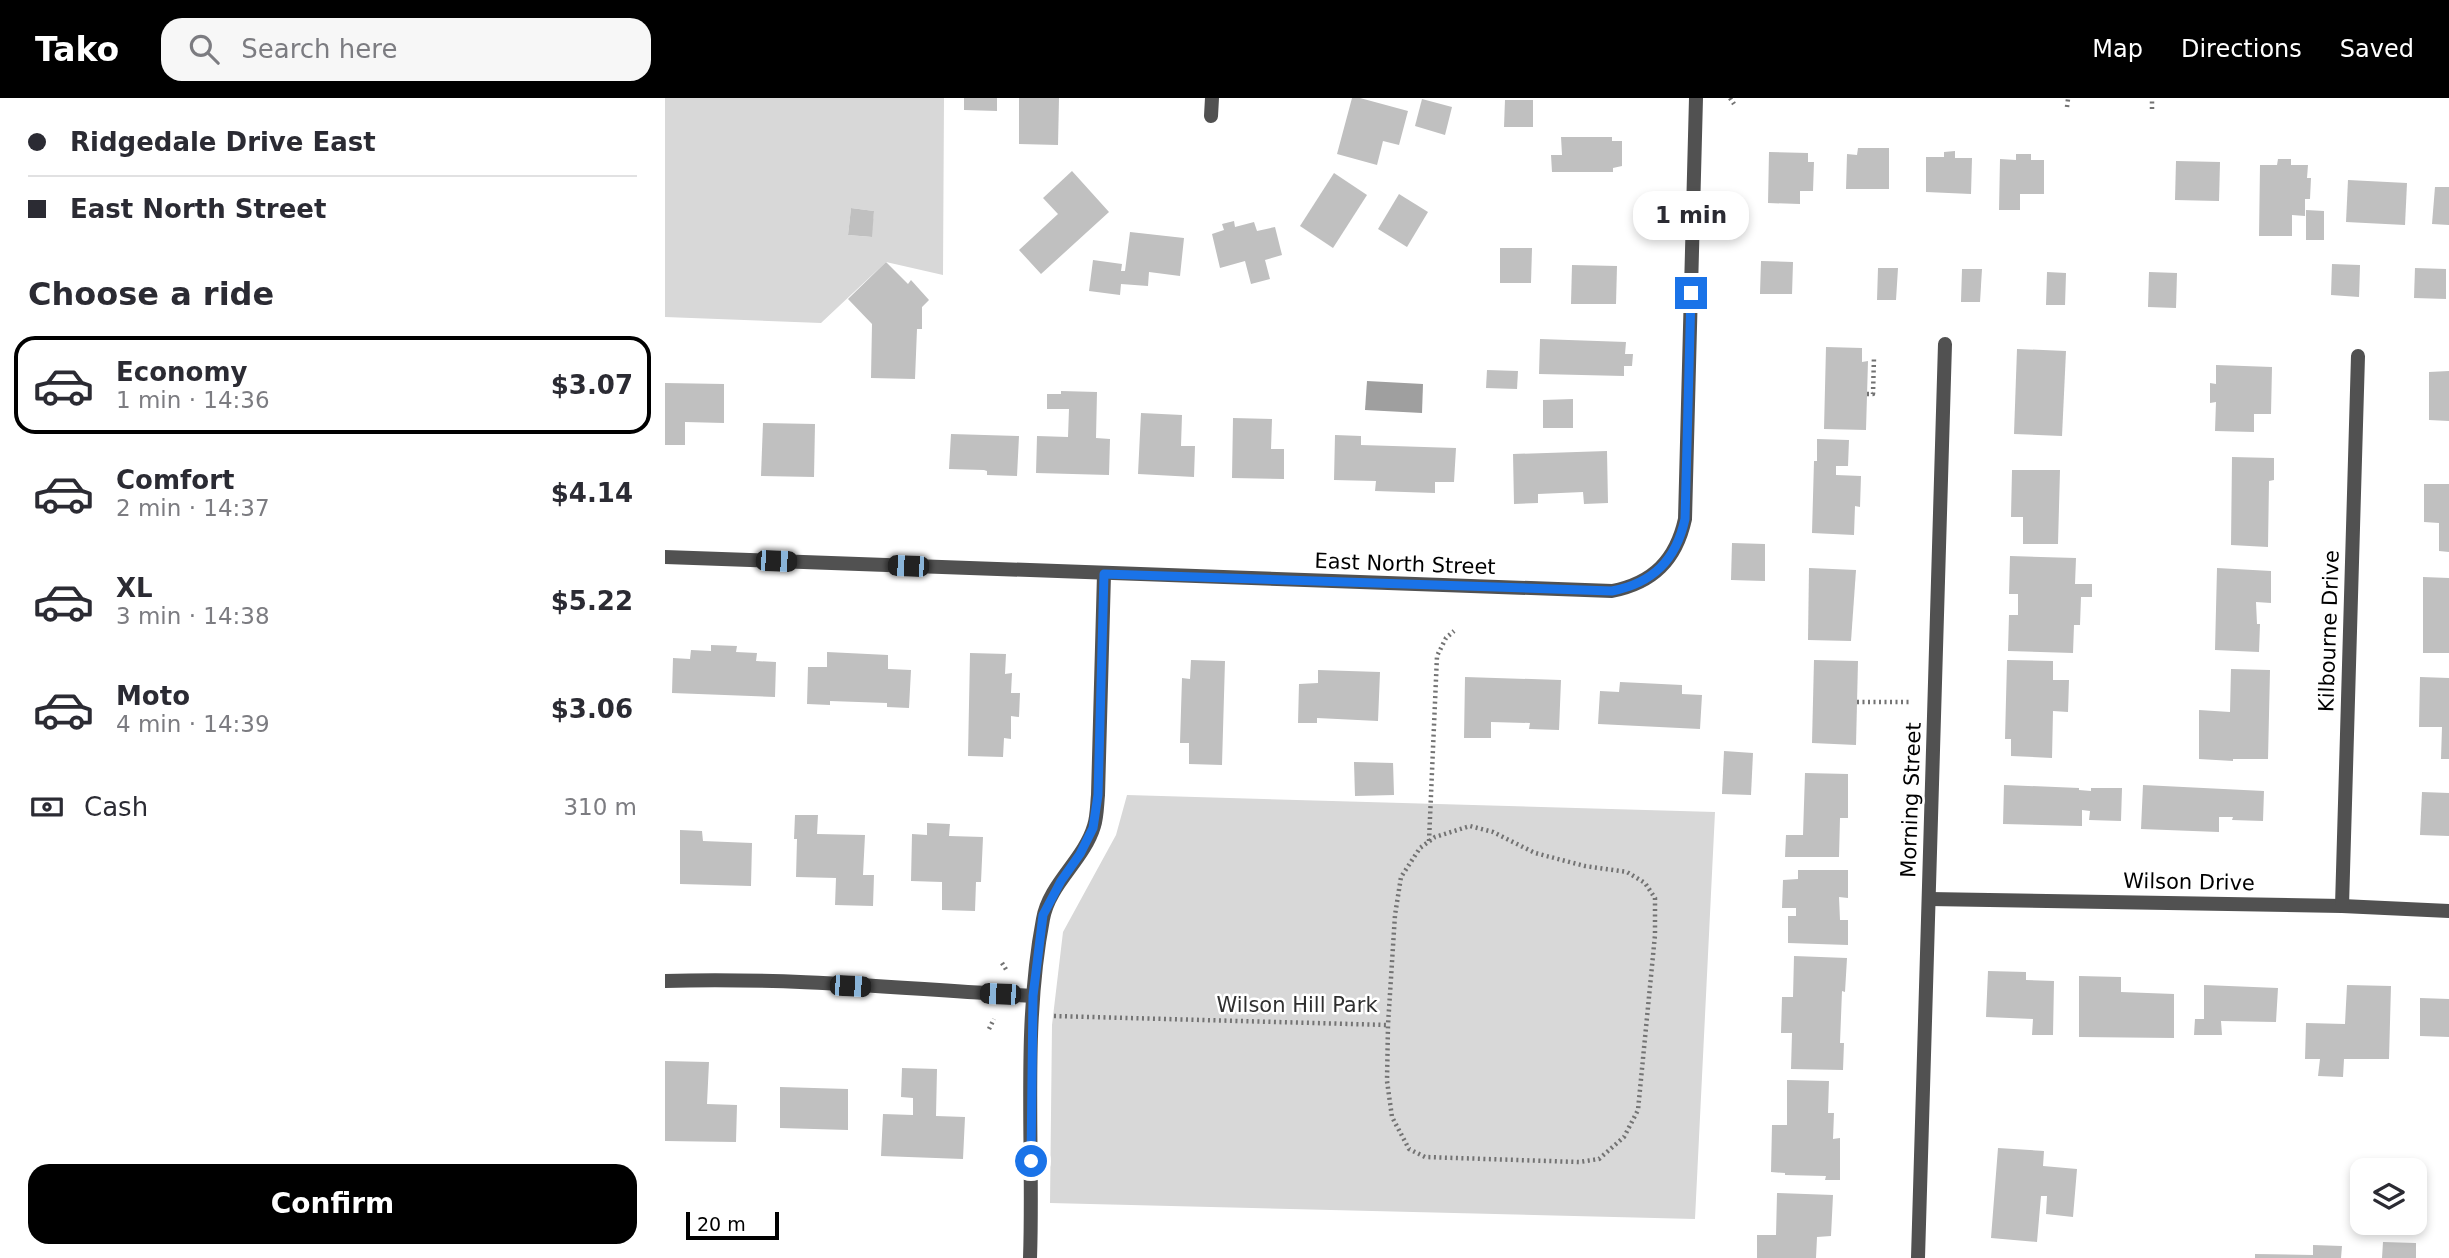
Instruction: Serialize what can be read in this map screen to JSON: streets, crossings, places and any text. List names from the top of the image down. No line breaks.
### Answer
{"streets":{"street":["East North Street","Kilbourne Drive","Morning Street","Wilson Drive"]},"crossings":[["Kilbourne Drive","Wilson Drive"],["Morning Street","Wilson Drive"]],"parks":["Wilson Hill Park"],"scale_bar":"20 m","page":{"header":"Tako","search":"Search here","nav":["Map","Directions","Saved"],"banner":["Ridgedale Drive East","East North Street"],"bubble":"1 min","heading":"Choose a ride","list":[{"name":"Economy","note":"1 min · 14:36","value":"$3.07"},{"name":"Comfort","note":"2 min · 14:37","value":"$4.14"},{"name":"XL","note":"3 min · 14:38","value":"$5.22"},{"name":"Moto","note":"4 min · 14:39","value":"$3.06"}],"pay":["Cash","310 m"],"buttons":"Confirm","scale":"20 m"}}
